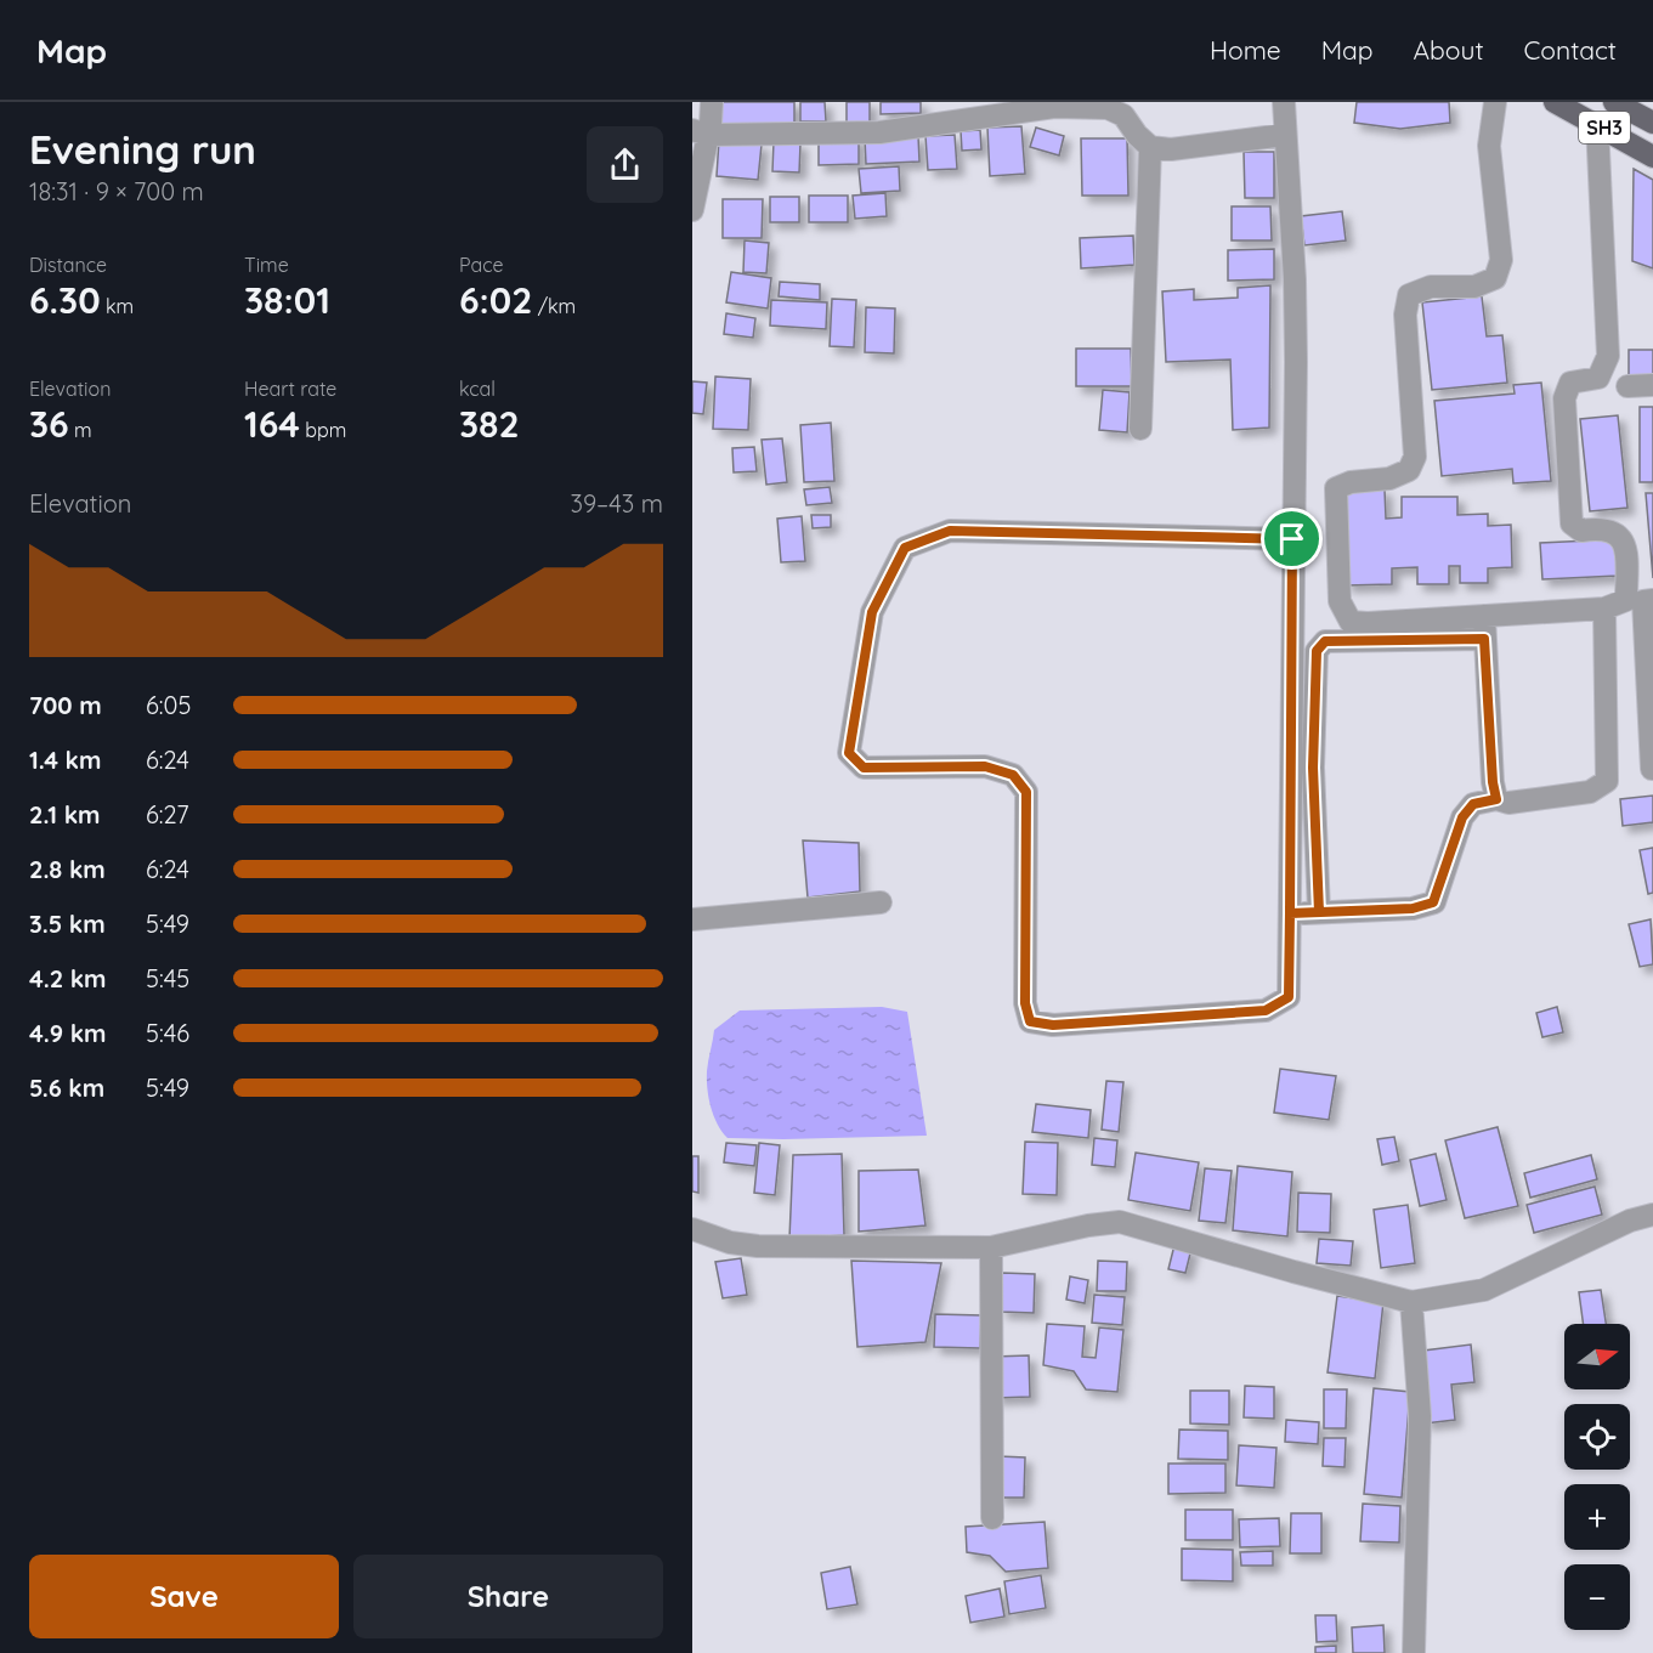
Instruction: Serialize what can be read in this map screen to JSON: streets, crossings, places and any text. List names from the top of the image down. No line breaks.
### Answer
{"streets":{"main road":["SH3"]},"north":"right","page":{"header":"Map","nav":["Home","Map","About","Contact"],"heading":["Evening run","18:31 · 9 × 700 m"],"stats":[["Distance","6.30 km"],["Time","38:01"],["Pace","6:02 /km"],["Elevation","36 m"],["Heart rate","164 bpm"],["kcal","382"]],"chart":["Elevation","39–43 m"],"list":[{"name":"700 m","note":"6:05"},{"name":"1.4 km","note":"6:24"},{"name":"2.1 km","note":"6:27"},{"name":"2.8 km","note":"6:24"},{"name":"3.5 km","note":"5:49"},{"name":"4.2 km","note":"5:45"},{"name":"4.9 km","note":"5:46"},{"name":"5.6 km","note":"5:49"}],"map_buttons":["+","−"],"buttons":["Save","Share"]}}
